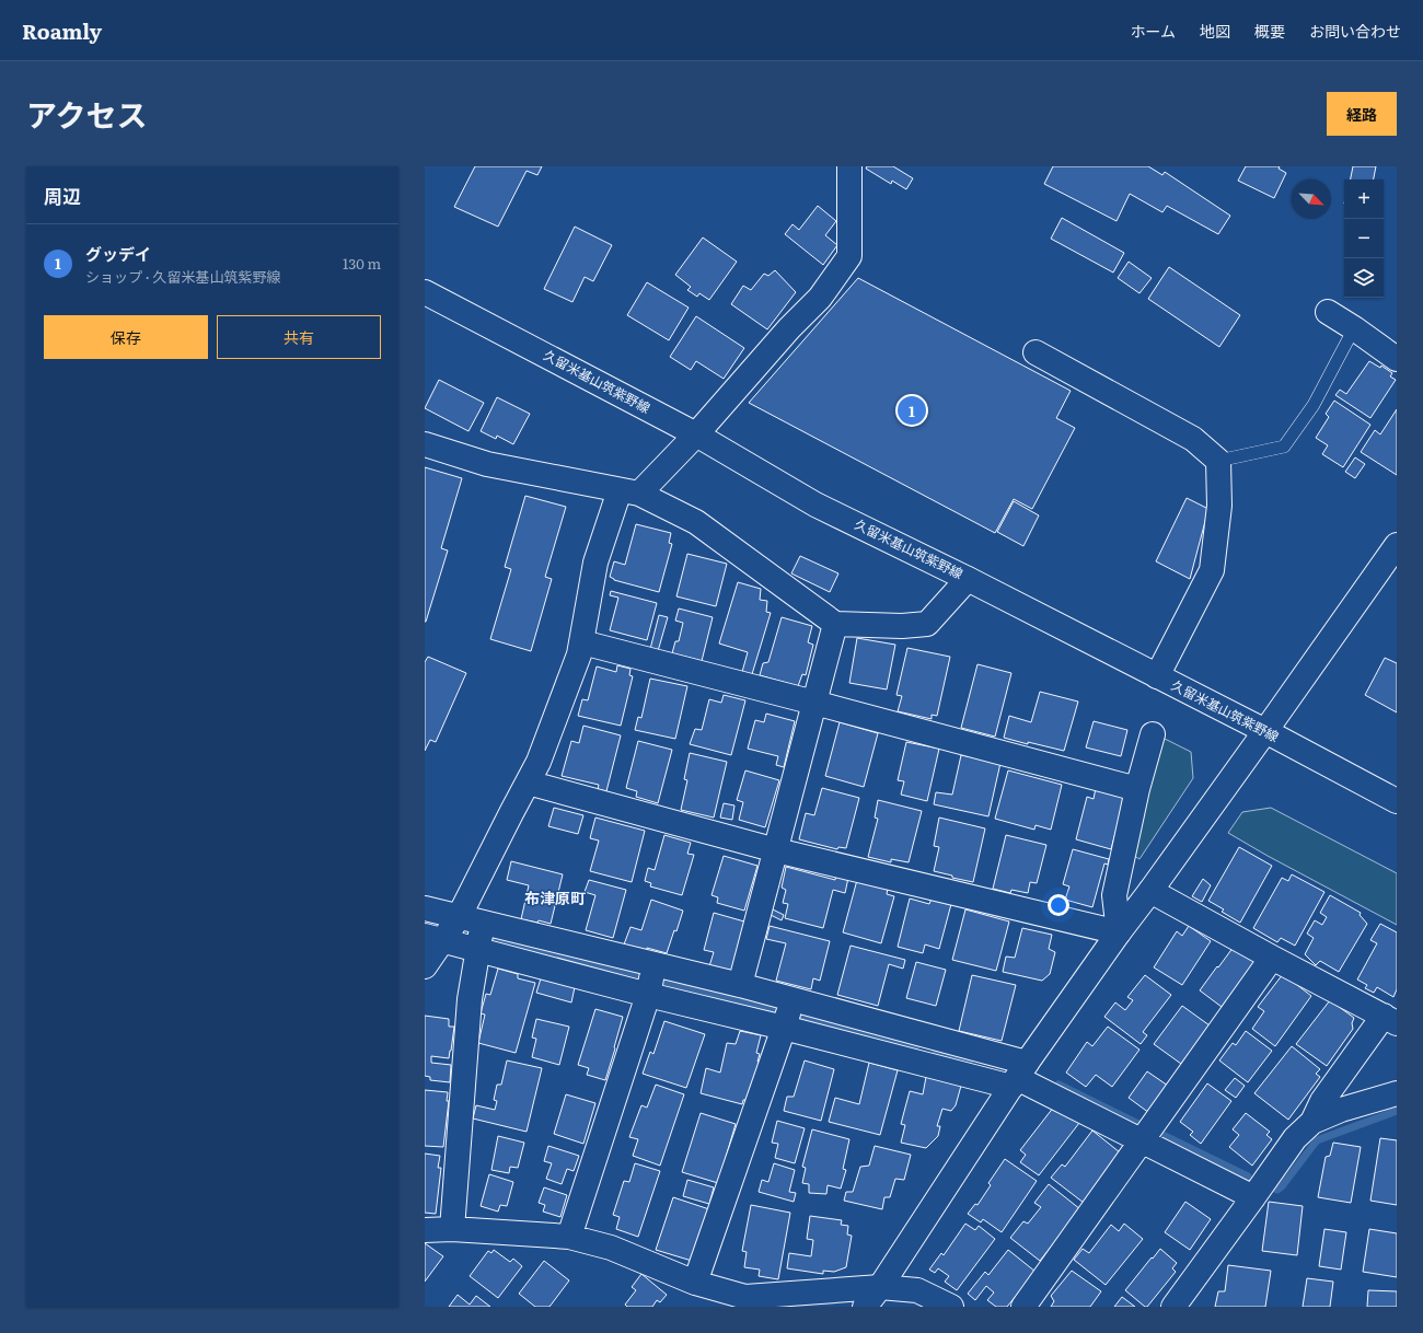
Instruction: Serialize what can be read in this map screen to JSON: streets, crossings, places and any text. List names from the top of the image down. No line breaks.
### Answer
{"streets":{"street":["久留米基山筑紫野線"]},"districts":["布津原町"],"north":"bottom right","page":{"header":"Roamly","nav":["ホーム","地図","概要","お問い合わせ"],"title":"アクセス","buttons":["経路",["保存","共有"]],"heading":"周辺","map_buttons":["+","−"],"list":[{"mark":"1","name":"グッデイ","note":"ショップ · 久留米基山筑紫野線","value":"130 m"}],"pins":"1"}}
